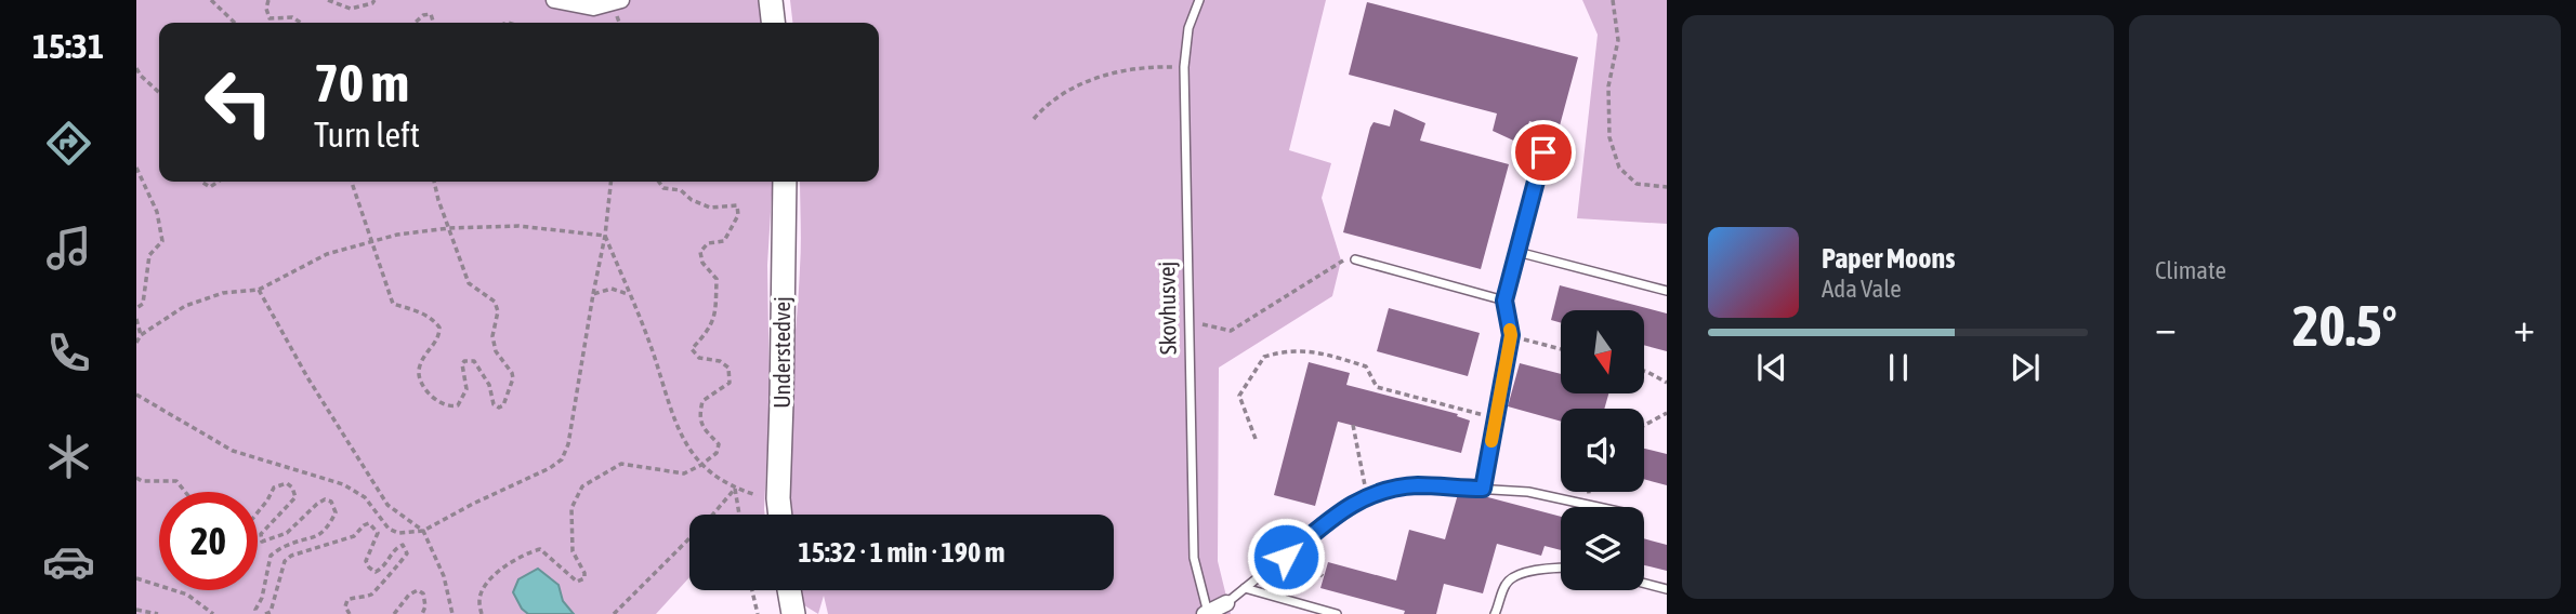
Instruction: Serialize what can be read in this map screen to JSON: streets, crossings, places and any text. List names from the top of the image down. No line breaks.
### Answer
{"streets":{"street":["Understedvej"],"lane":["Skovhusvej"]},"north":"bottom","page":{"tabs":"15:31","tile":"Climate","turn":["70 m","Turn left"],"song":["Paper Moons","Ada Vale"],"heat":["−","20.5°","+"],"limit":"20","trip":"15:32 · 1 min · 190 m"}}
